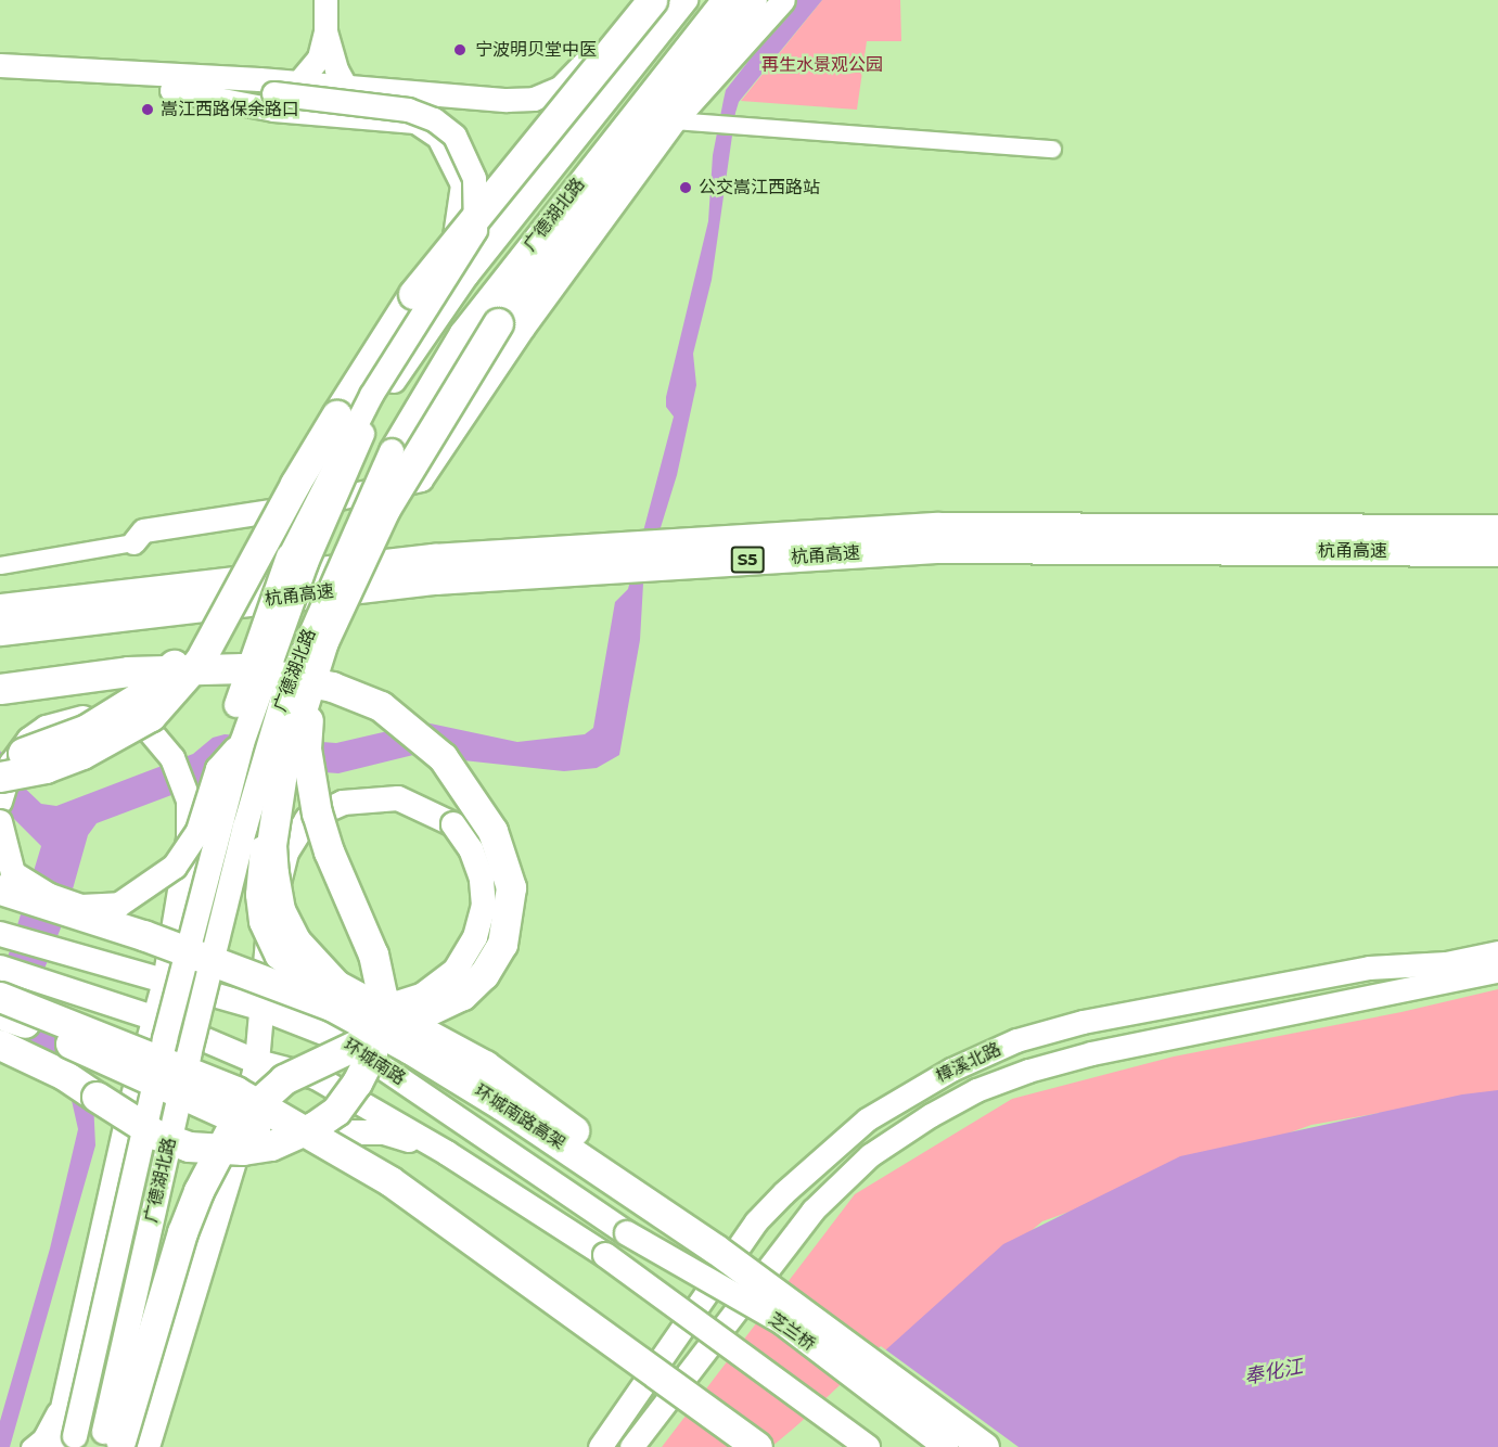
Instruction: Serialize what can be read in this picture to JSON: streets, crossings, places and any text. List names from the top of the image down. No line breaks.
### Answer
{"streets":{"highway":["杭甬高速","S5","环城南路高架"],"main road":["广德湖北路","环城南路","芝兰桥"],"street":["樟溪北路"]},"crossings":[["环城南路","芝兰桥"]],"water":["奉化江"],"parks":["再生水景观公园"],"places":["宁波明贝堂中医","嵩江西路保余路口","公交嵩江西路站"]}
